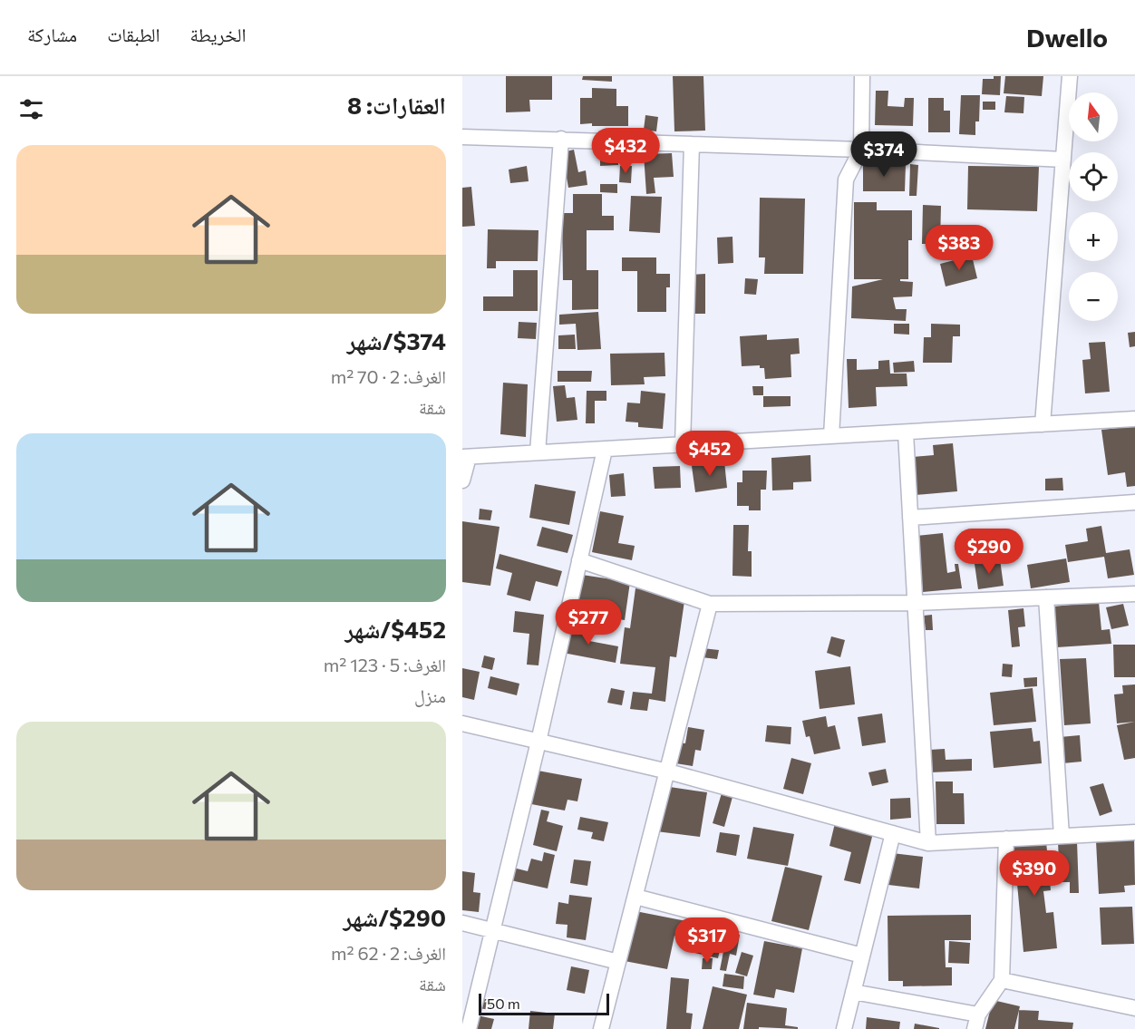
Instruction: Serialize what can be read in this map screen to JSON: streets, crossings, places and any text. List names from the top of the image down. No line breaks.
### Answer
{"scale_bar":"50 m","north":"top","page":{"header":"Dwello","nav":["الخريطة","الطبقات","مشاركة"],"heading":"العقارات: 8","map_buttons":["+","−"],"price":["$432","$374","$383","$452","$290","$277","$390","$317"],"list":[{"name":"$374/شهر","note":"الغرف: 2 · 70 m² · شقة"},{"name":"$452/شهر","note":"الغرف: 5 · 123 m² · منزل"},{"name":"$290/شهر","note":"الغرف: 2 · 62 m² · شقة"}],"scale":"50 m"}}
